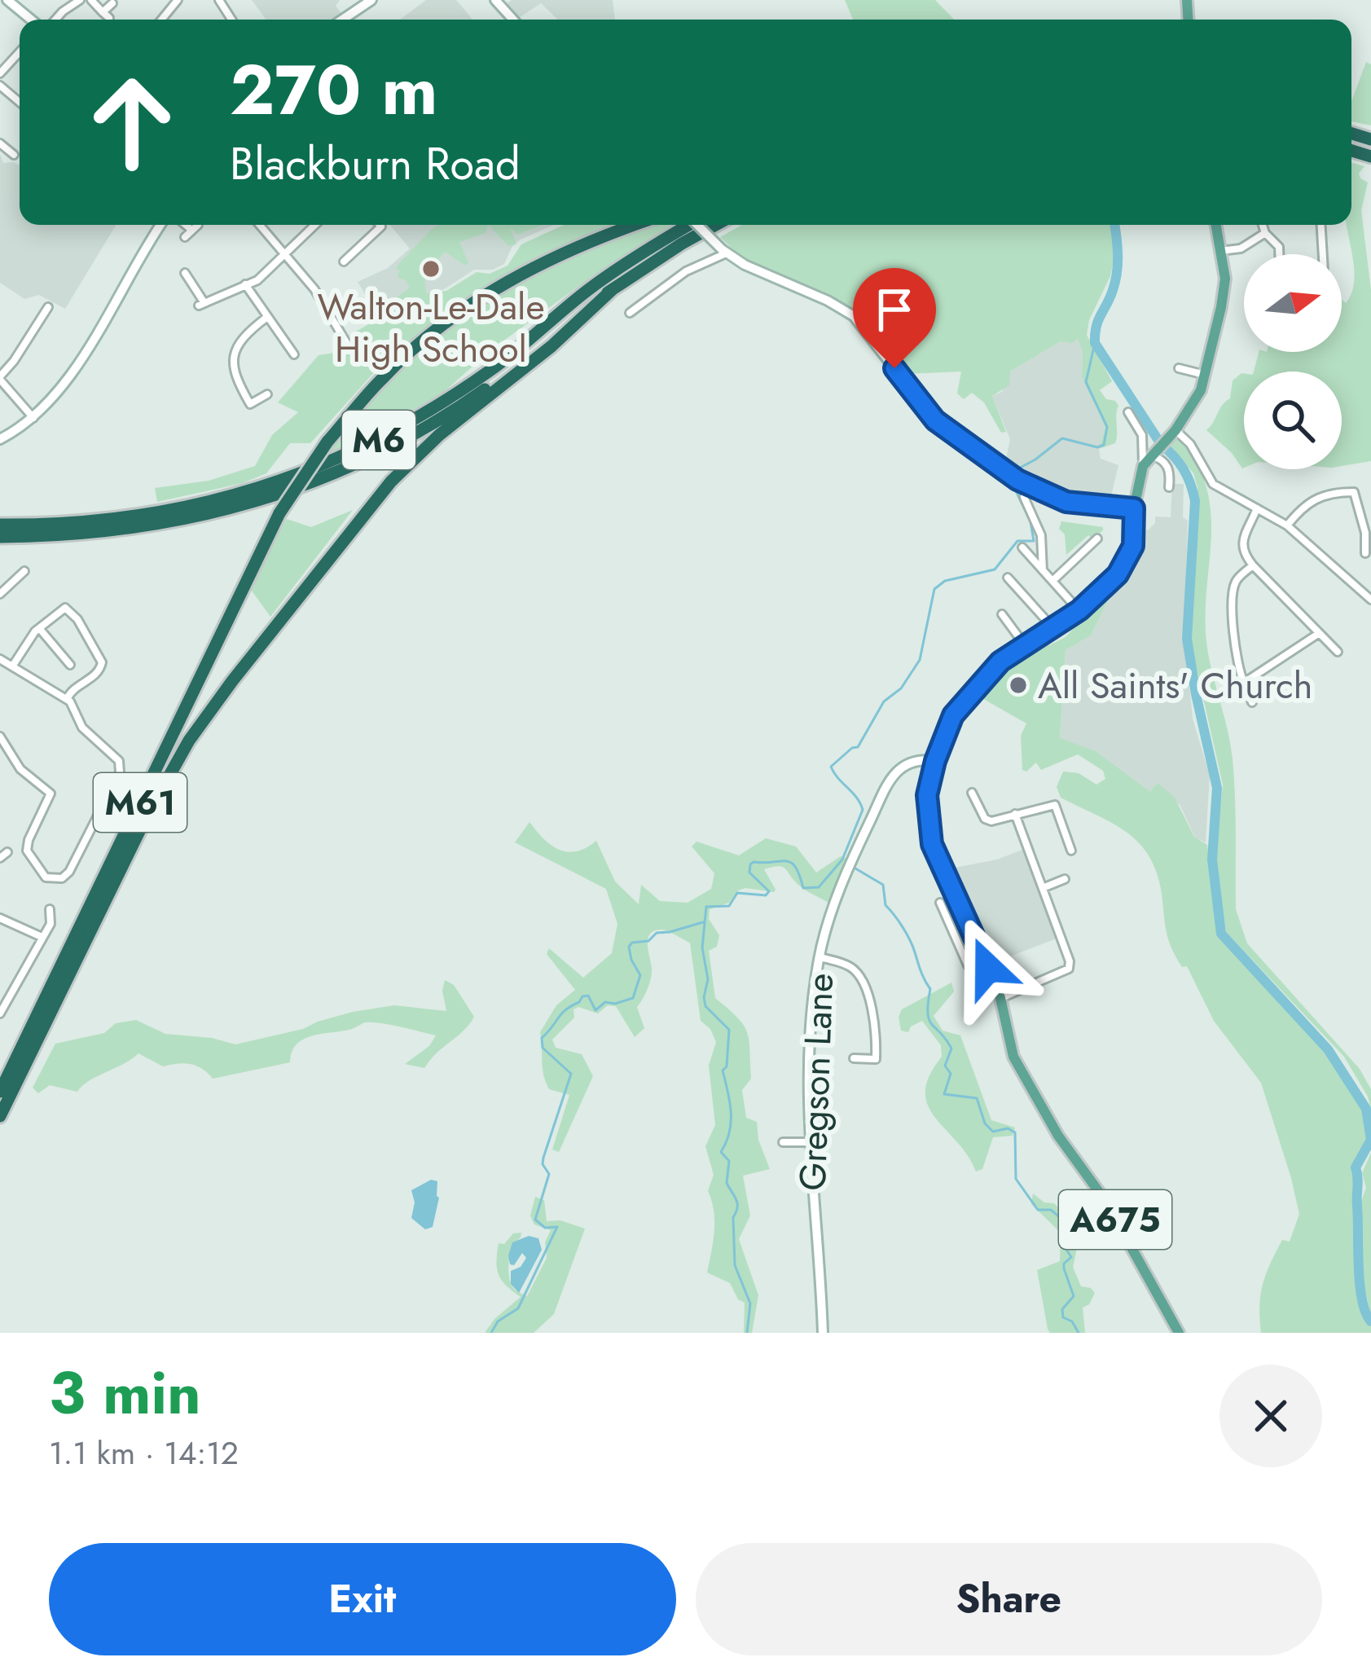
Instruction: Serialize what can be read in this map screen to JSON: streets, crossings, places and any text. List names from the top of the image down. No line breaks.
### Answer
{"streets":{"highway":["M6","M61"],"main road":["A675"],"street":["Gregson Lane"]},"crossings":[["M6","M61"],["Gregson Lane","A675"]],"places":["Walton-Le-Dale High School","All Saints' Church"],"north":"right","page":{"turn":["270 m","Blackburn Road"],"heading":["3 min","1.1 km · 14:12"],"buttons":["Exit","Share"]}}
